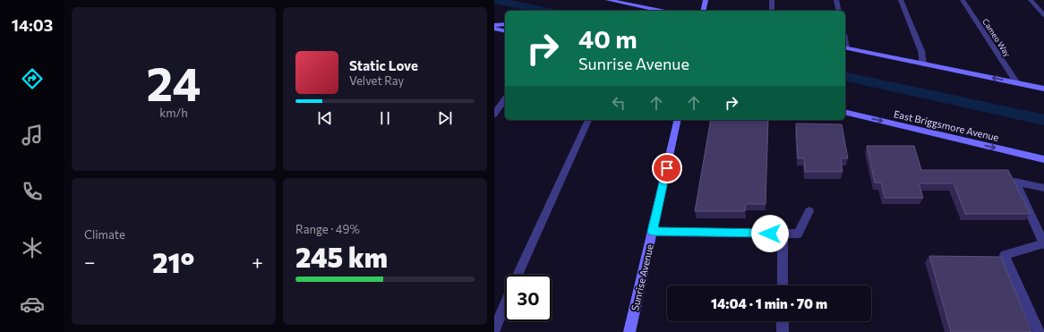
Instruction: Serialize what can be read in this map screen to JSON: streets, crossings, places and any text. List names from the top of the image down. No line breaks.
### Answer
{"streets":{"main road":["East Briggsmore Avenue","Sunrise Avenue"],"street":["Cameo Way"]},"page":{"tabs":"14:03","tile":[["24","km/h"],"Climate",["Range · 49%","245 km"]],"turn":["40 m","Sunrise Avenue"],"song":["Static Love","Velvet Ray"],"heat":["−","21°","+"],"limit":"30","trip":"14:04 · 1 min · 70 m"}}
